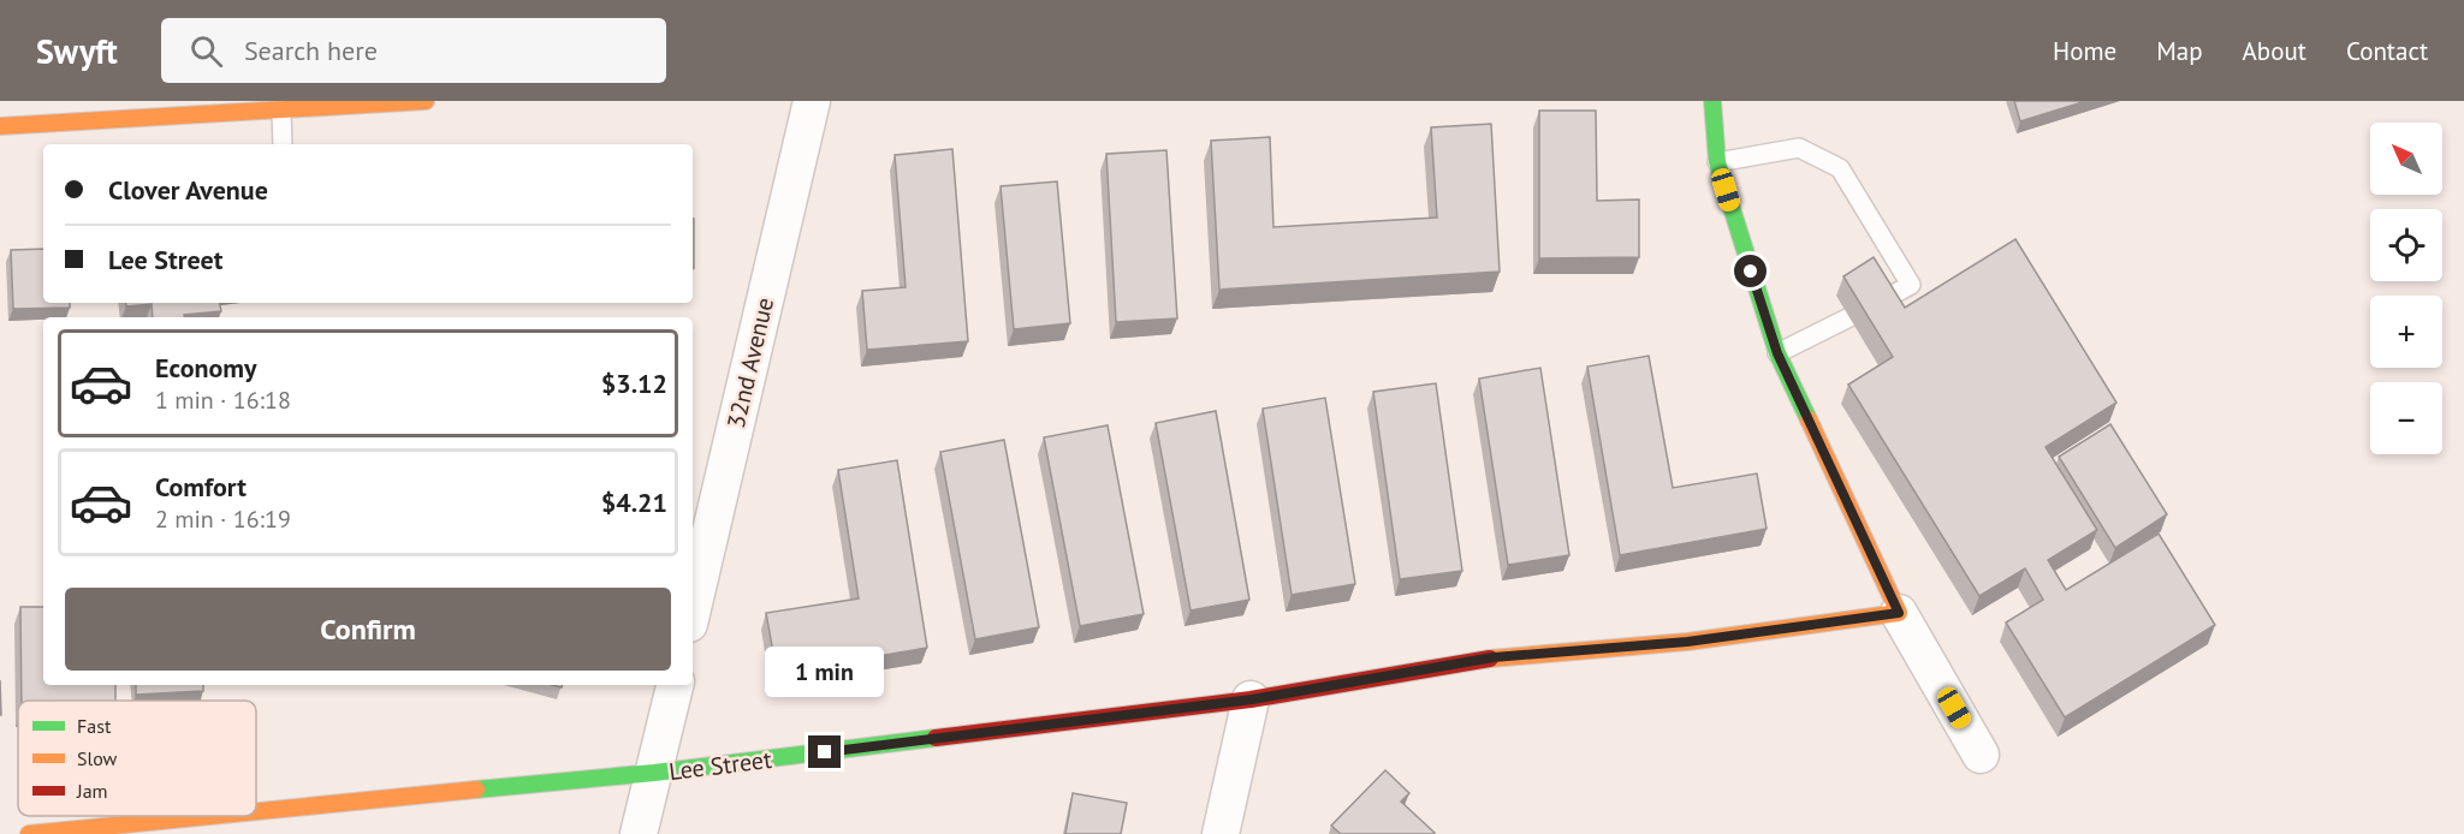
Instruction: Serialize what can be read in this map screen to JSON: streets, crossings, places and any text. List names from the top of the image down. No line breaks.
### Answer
{"streets":{"street":["32nd Avenue","Lee Street"]},"legend":["Fast","Slow","Jam"],"north":"top left","page":{"header":"Swyft","search":"Search here","nav":["Home","Map","About","Contact"],"map_buttons":["+","−"],"banner":["Clover Avenue","Lee Street"],"list":[{"name":"Economy","note":"1 min · 16:18","value":"$3.12"},{"name":"Comfort","note":"2 min · 16:19","value":"$4.21"}],"buttons":"Confirm","bubble":"1 min"}}
